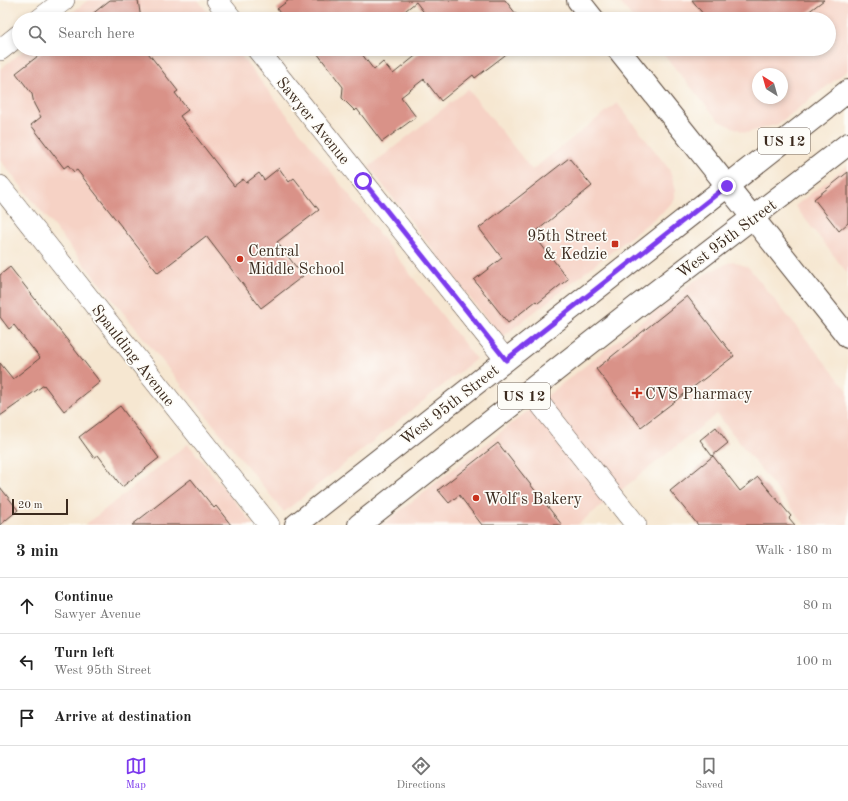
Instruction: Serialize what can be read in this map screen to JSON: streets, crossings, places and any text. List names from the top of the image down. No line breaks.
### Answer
{"streets":{"main road":["US 12","West 95th Street"],"street":["Sawyer Avenue","Spaulding Avenue"]},"crossings":[["Sawyer Avenue","West 95th Street"]],"places":{"transit":["95th Street & Kedzie"],"other":["Central Middle School","Wolf's Bakery"],"health":["CVS Pharmacy"]},"scale_bar":"20 m","north":"top left","page":{"search":"Search here","scale":"20 m","heading":["3 min","Walk · 180 m"],"list":[["Continue","Sawyer Avenue","80 m"],["Turn left","West 95th Street","100 m"],"Arrive at destination"],"nav":["Map","Directions","Saved"]}}
